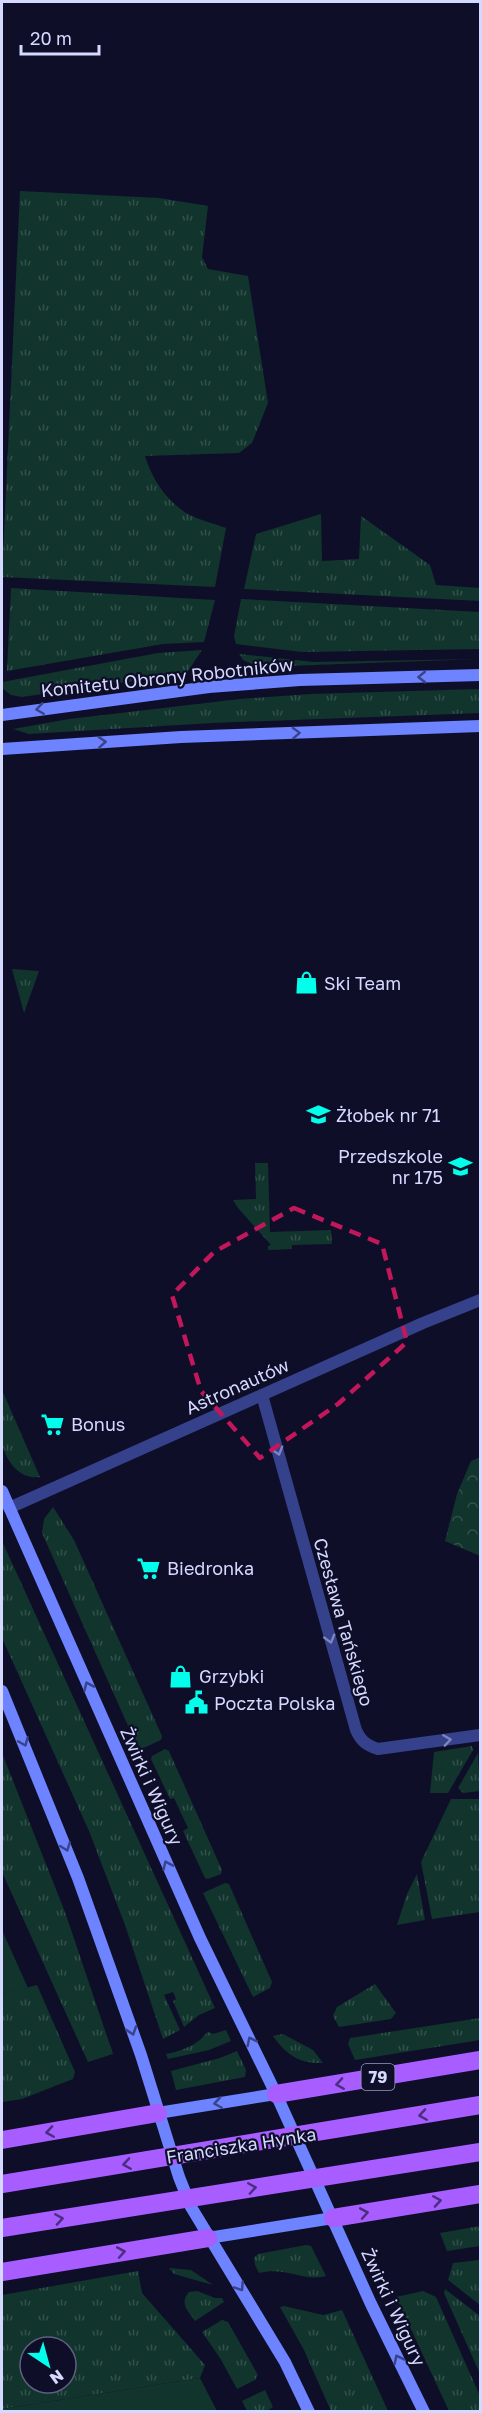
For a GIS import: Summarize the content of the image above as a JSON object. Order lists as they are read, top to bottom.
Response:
{
  "streets": {
    "main road": [
      "Komitetu Obrony Robotników",
      "Żwirki i Wigury",
      "79",
      "Franciszka Hynka"
    ],
    "street": ["Astronautów", "Czesława Tańskiego"]
  },
  "crossings": [
    ["Astronautów", "Czesława Tańskiego"],
    ["Astronautów", "Żwirki i Wigury"],
    ["Żwirki i Wigury", "79"]
  ],
  "one_way": ["Czesława Tańskiego"],
  "places": {
    "shop": ["Ski Team", "Grzybki"],
    "school or university": ["Żłobek nr 71", "Przedszkole nr 175"],
    "supermarket": ["Bonus", "Biedronka"],
    "public building": ["Poczta Polska"]
  },
  "scale_bar": "20 m",
  "north": "bottom right"
}
